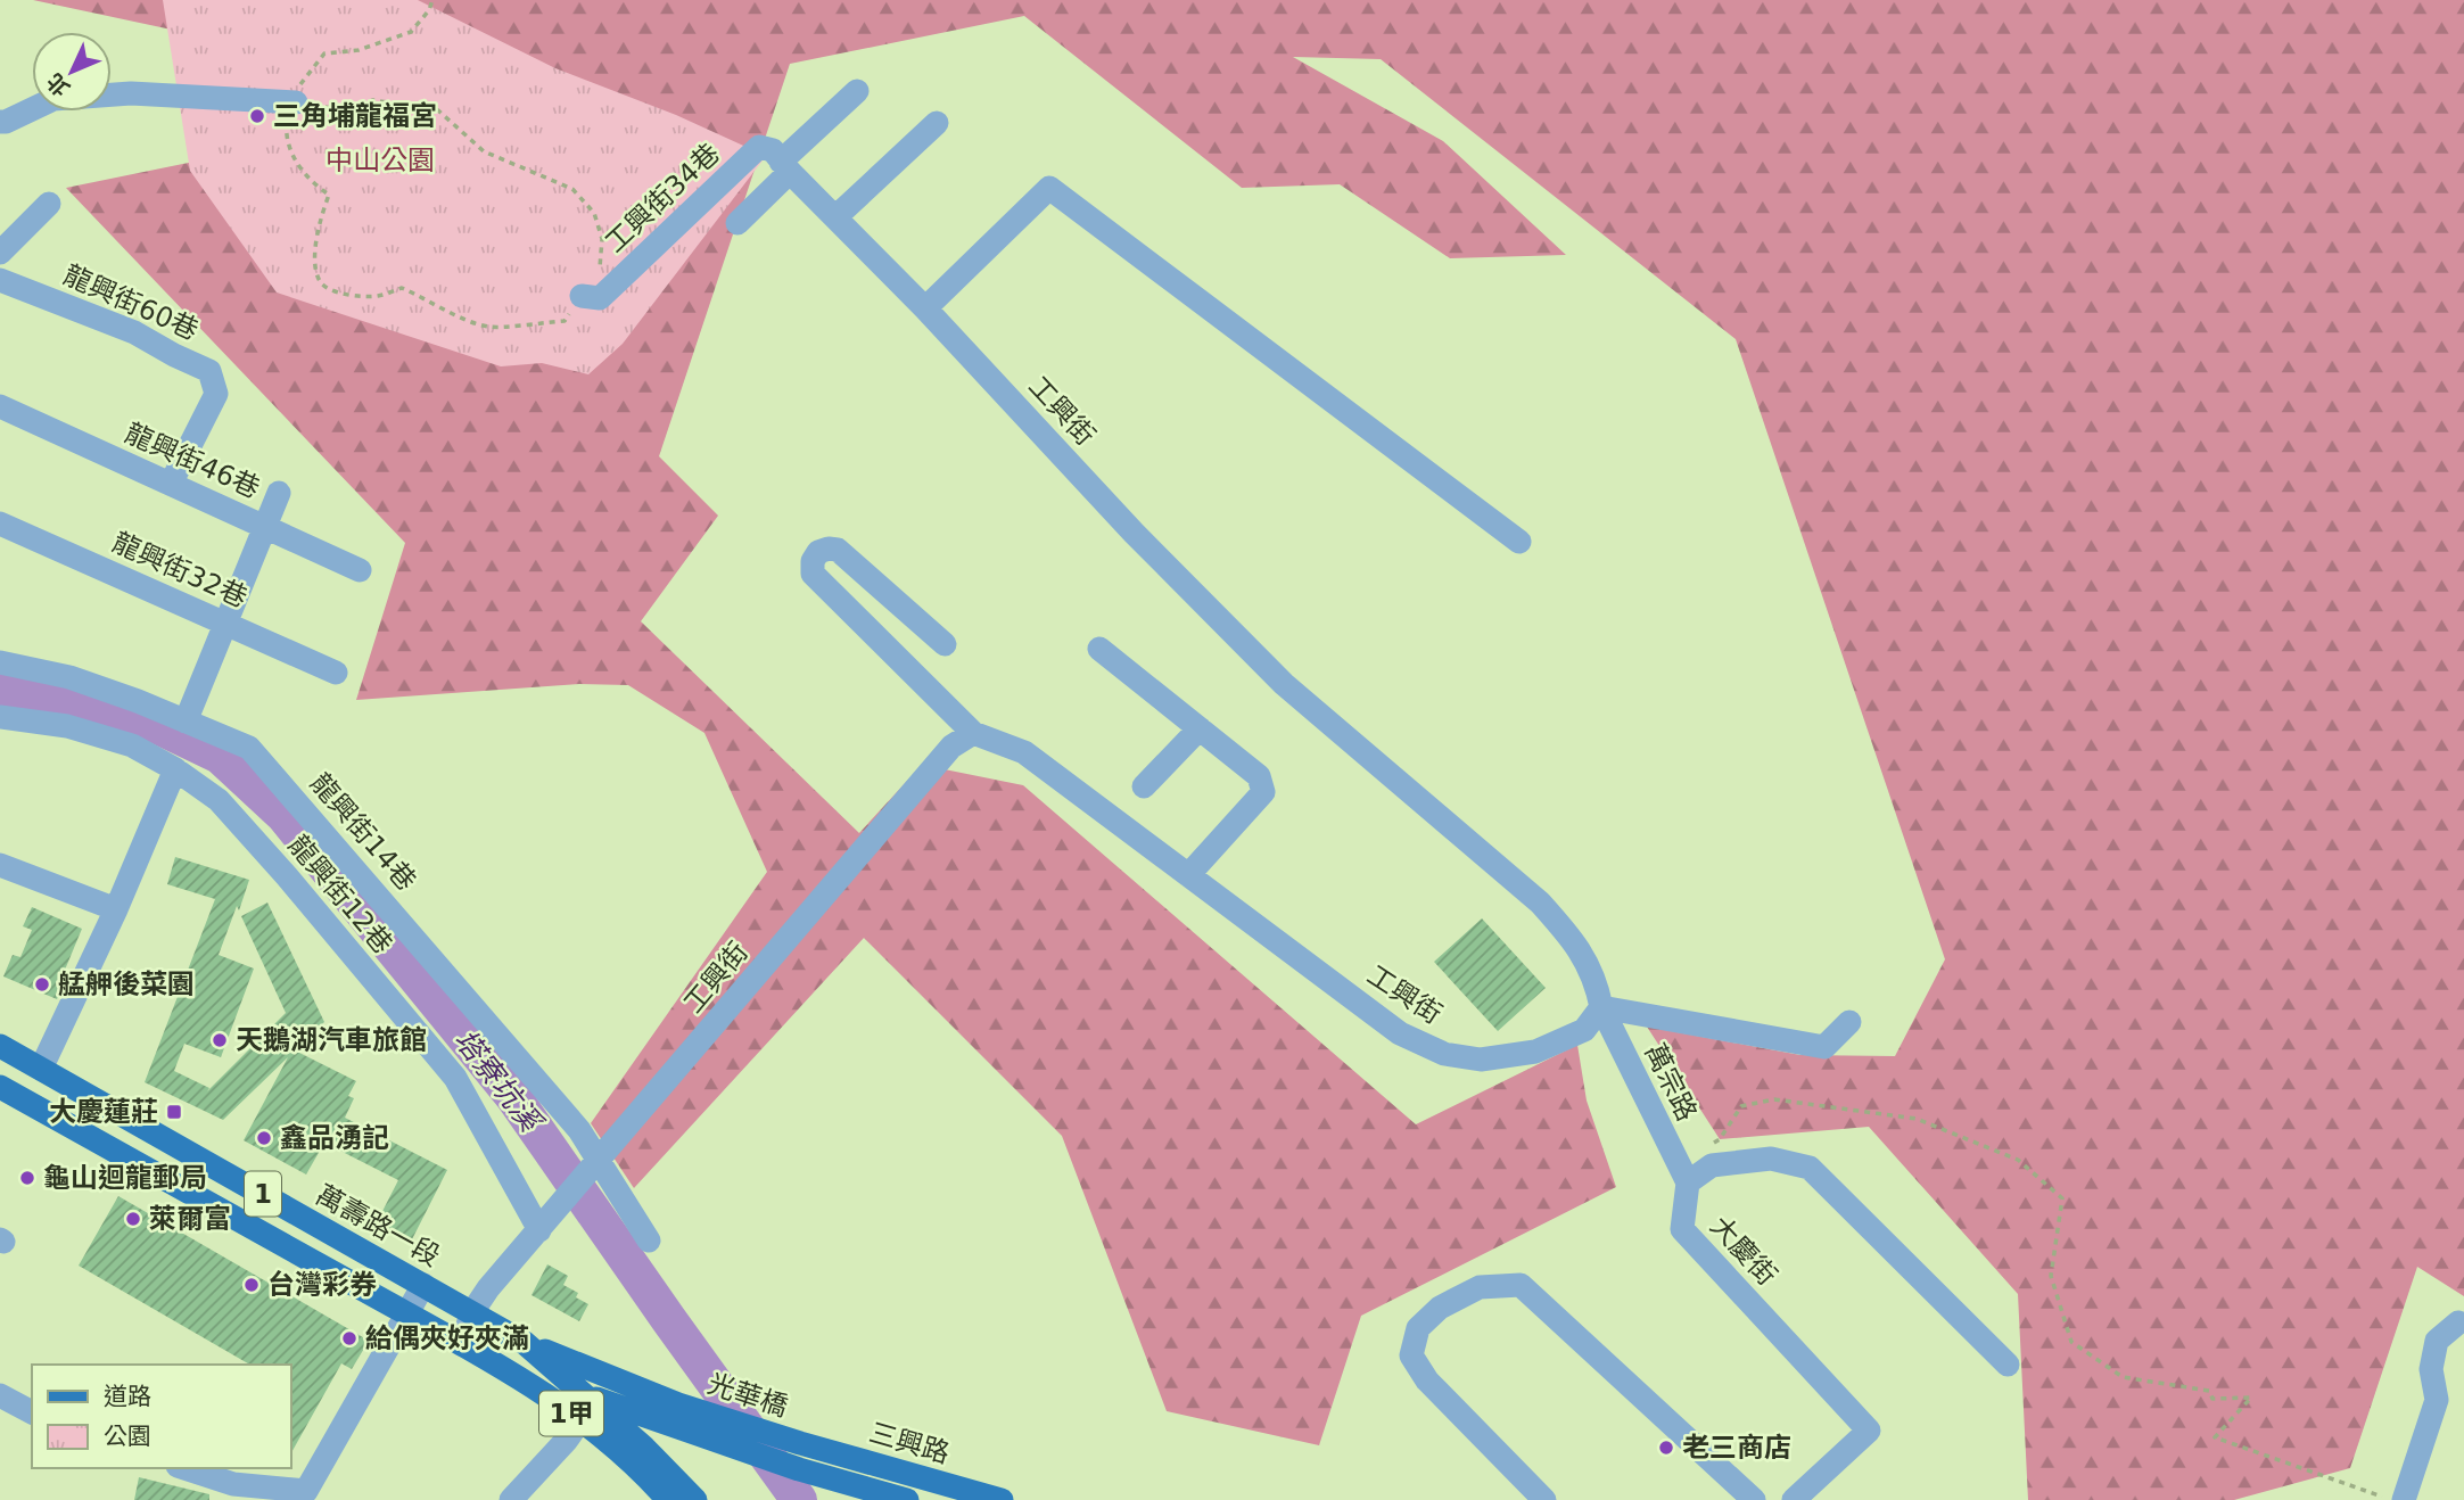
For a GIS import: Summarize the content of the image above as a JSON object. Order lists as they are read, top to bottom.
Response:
{
  "streets": {
    "main road": [
      "1",
      "萬壽路一段",
      "光華橋",
      "1甲",
      "三興路"
    ],
    "street": [
      "工興街34巷",
      "龍興街60巷",
      "工興街",
      "龍興街46巷",
      "龍興街32巷",
      "龍興街14巷",
      "龍興街12巷",
      "萬宗路",
      "大慶街"
    ]
  },
  "crossings": [
    ["工興街34巷", "工興街"],
    ["龍興街60巷", "龍興街46巷"],
    ["工興街", "龍興街14巷"],
    ["工興街", "龍興街12巷"],
    ["工興街", "萬宗路"],
    ["萬宗路", "大慶街"],
    ["1", "萬壽路一段"],
    ["1", "光華橋"],
    ["1", "1甲"],
    ["光華橋", "三興路"]
  ],
  "water": ["塔寮坑溪"],
  "parks": ["中山公園"],
  "places": {
    "other": [
      "三角埔龍福宮",
      "艋舺後菜園",
      "天鵝湖汽車旅館",
      "鑫品湧記",
      "龜山迴龍郵局",
      "萊爾富",
      "台灣彩券",
      "給偶夾好夾滿",
      "老三商店"
    ],
    "transit": ["大慶蓮莊"]
  },
  "legend": ["道路", "公園"],
  "north": "bottom left"
}
